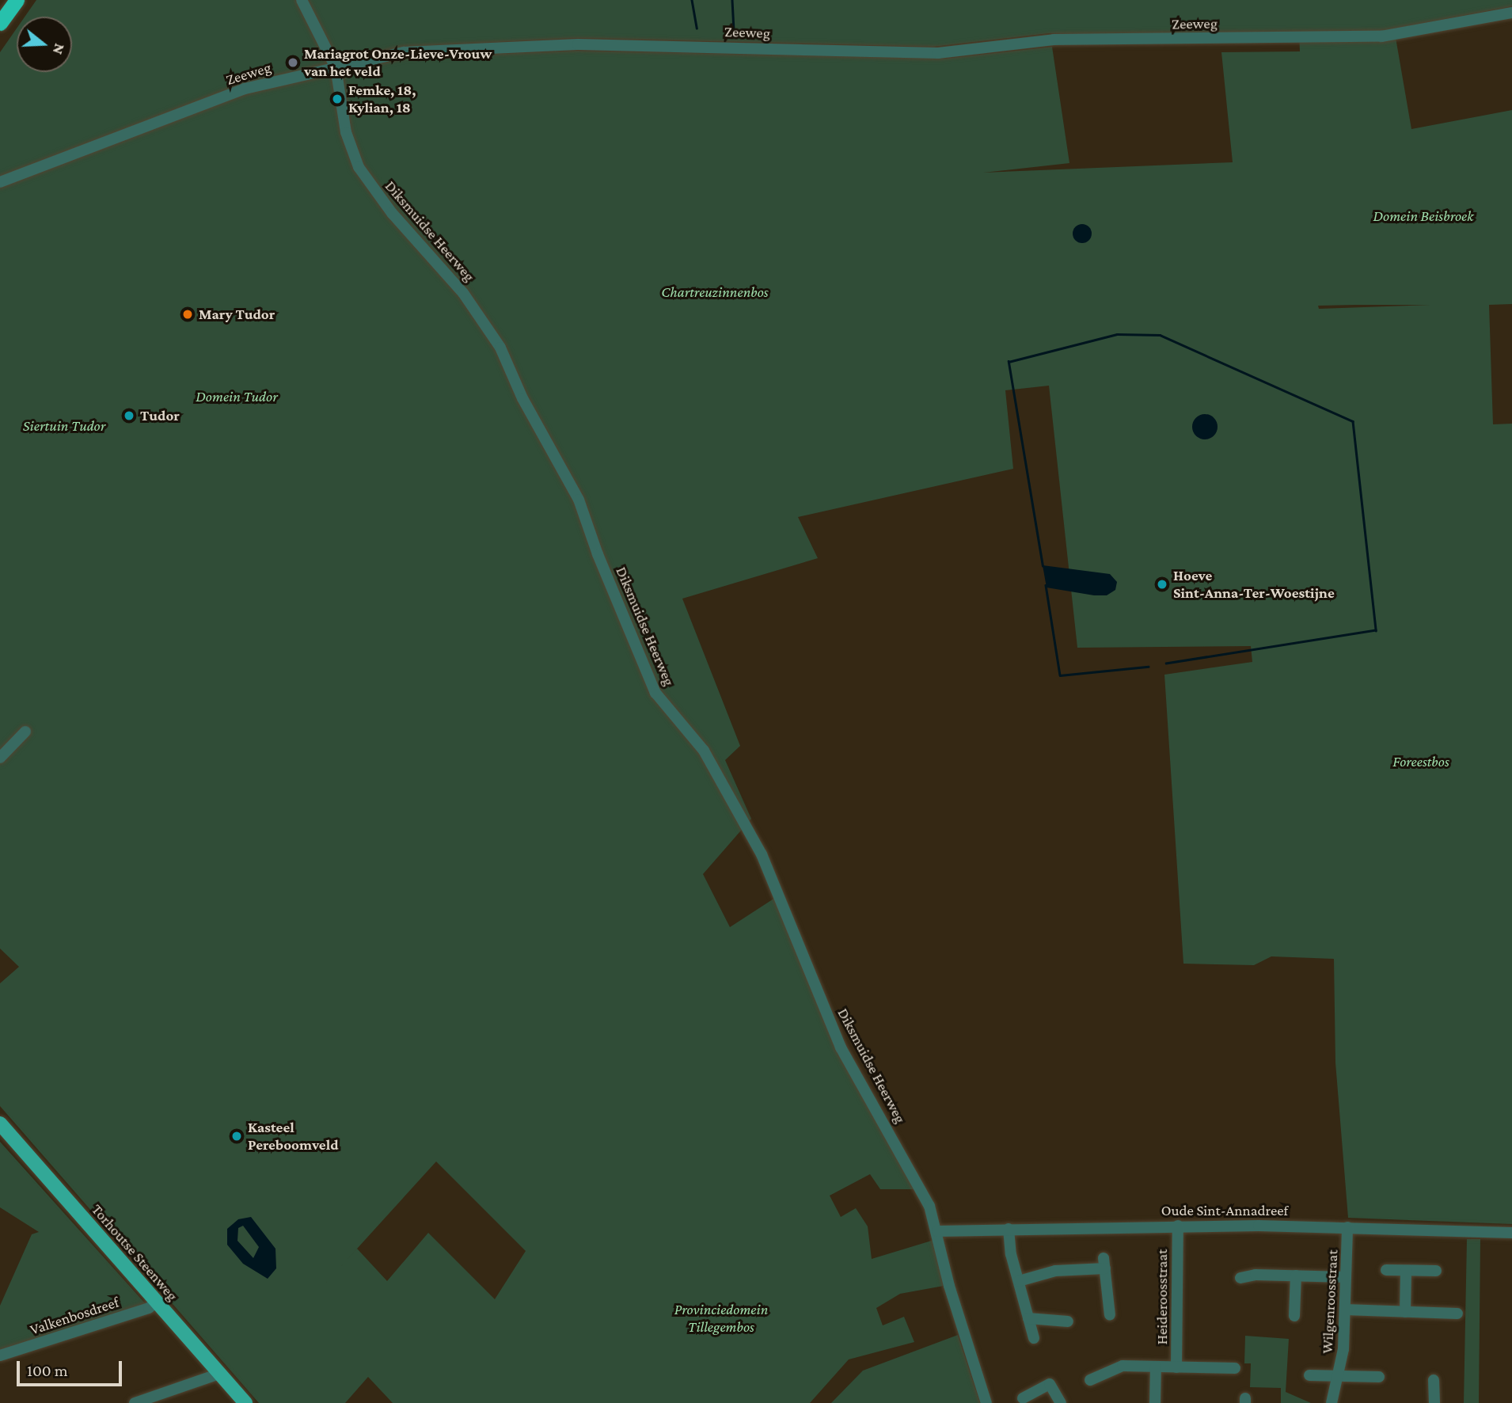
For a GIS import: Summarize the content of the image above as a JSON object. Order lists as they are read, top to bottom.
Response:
{
  "streets": {
    "main road": ["Torhoutse Steenweg"],
    "street": [
      "Zeeweg",
      "Diksmuidse Heerweg",
      "Oude Sint-Annadreef",
      "Heideroosstraat",
      "Wilgenroosstraat",
      "Valkenbosdreef"
    ]
  },
  "crossings": [
    ["Zeeweg", "Diksmuidse Heerweg"],
    ["Diksmuidse Heerweg", "Oude Sint-Annadreef"],
    ["Oude Sint-Annadreef", "Heideroosstraat"],
    ["Oude Sint-Annadreef", "Wilgenroosstraat"],
    ["Torhoutse Steenweg", "Valkenbosdreef"]
  ],
  "parks": [
    "Domein Beisbroek",
    "Chartreuzinnenbos",
    "Domein Tudor",
    "Siertuin Tudor",
    "Foreestbos",
    "Provinciedomein Tillegembos"
  ],
  "places": [
    "Mariagrot Onze-Lieve-Vrouw van het veld",
    "Femke, 18, Kylian, 18",
    "Mary Tudor",
    "Tudor",
    "Hoeve Sint-Anna-Ter-Woestijne",
    "Kasteel Pereboomveld"
  ],
  "scale_bar": "100 m",
  "north": "right"
}
